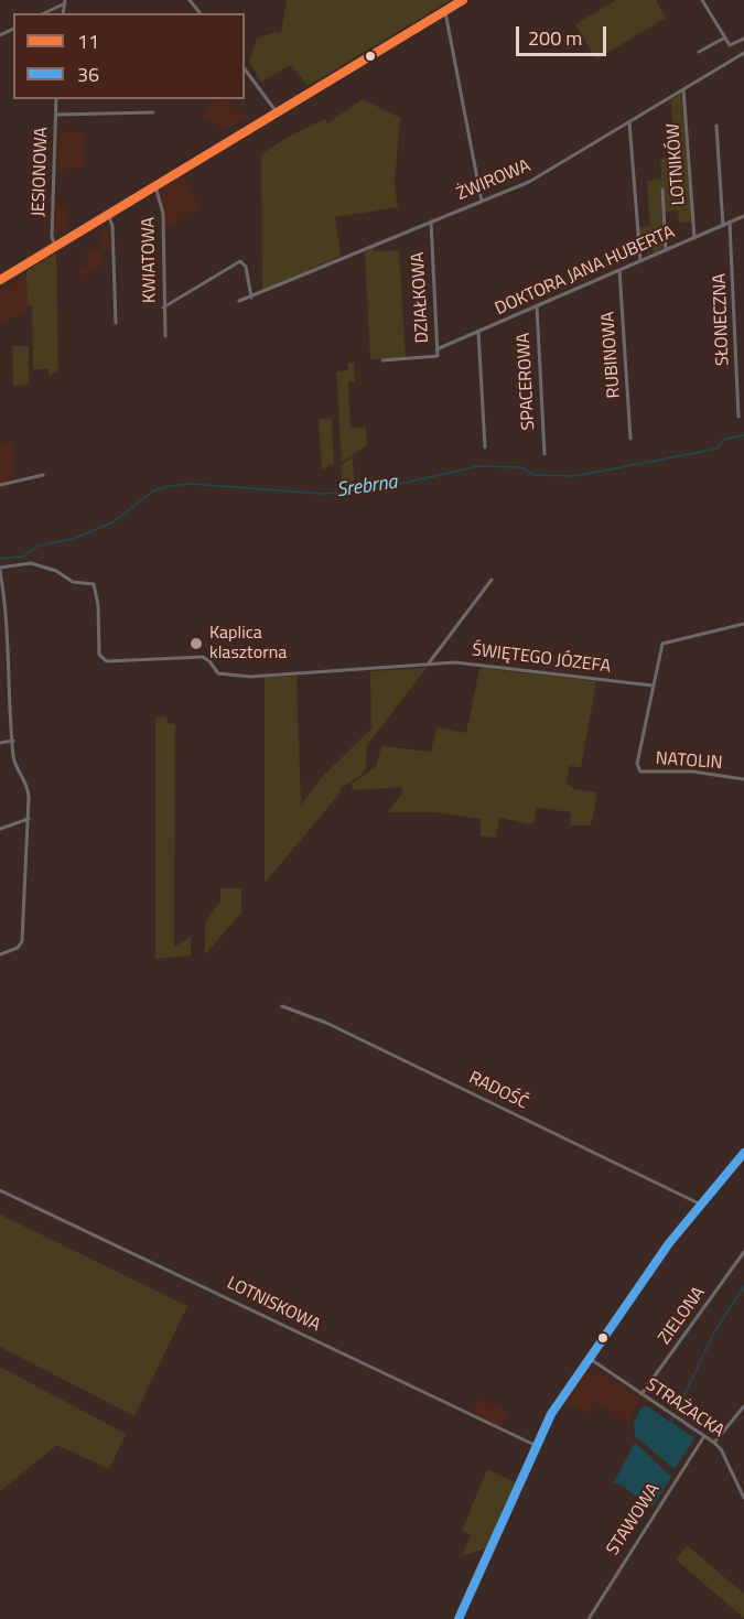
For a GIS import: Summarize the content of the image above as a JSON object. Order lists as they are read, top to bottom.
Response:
{
  "streets": {
    "street": [
      "LOTNIKÓW",
      "JESIONOWA",
      "ŻWIROWA",
      "KWIATOWA",
      "DOKTORA JANA HUBERTA",
      "DZIAŁKOWA",
      "SŁONECZNA",
      "RUBINOWA",
      "SPACEROWA",
      "ŚWIĘTEGO JÓZEFA",
      "NATOLIN",
      "RADOŚĆ",
      "LOTNISKOWA",
      "ZIELONA",
      "STRAŻACKA",
      "STAWOWA"
    ]
  },
  "crossings": [
    ["LOTNIKÓW", "ŻWIROWA"],
    ["LOTNIKÓW", "DOKTORA JANA HUBERTA"],
    ["ŻWIROWA", "DZIAŁKOWA"],
    ["DOKTORA JANA HUBERTA", "DZIAŁKOWA"],
    ["DOKTORA JANA HUBERTA", "SŁONECZNA"],
    ["DOKTORA JANA HUBERTA", "RUBINOWA"],
    ["DOKTORA JANA HUBERTA", "SPACEROWA"],
    ["ŚWIĘTEGO JÓZEFA", "NATOLIN"],
    ["ZIELONA", "STRAŻACKA"],
    ["STRAŻACKA", "STAWOWA"]
  ],
  "water": ["Srebrna"],
  "places": ["Kaplica klasztorna"],
  "lines": ["transit line 11", "transit line 36"],
  "legend": ["11", "36"],
  "scale_bar": "200 m"
}
